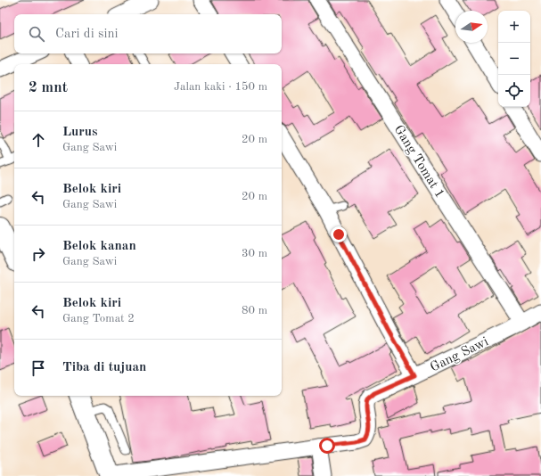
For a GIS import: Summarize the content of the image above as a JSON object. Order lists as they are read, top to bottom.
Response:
{
  "streets": {
    "street": ["Gang Tomat 1", "Gang Sawi"]
  },
  "crossings": [
    ["Gang Tomat 1", "Gang Sawi"]
  ],
  "north": "right",
  "page": {
    "map_buttons": ["+", "−"],
    "search": "Cari di sini",
    "heading": ["2 mnt", "Jalan kaki · 150 m"],
    "list": [
      ["Lurus", "Gang Sawi", "20 m"],
      ["Belok kiri", "Gang Sawi", "20 m"],
      ["Belok kanan", "Gang Sawi", "30 m"],
      ["Belok kiri", "Gang Tomat 2", "80 m"],
      "Tiba di tujuan"
    ]
  }
}
